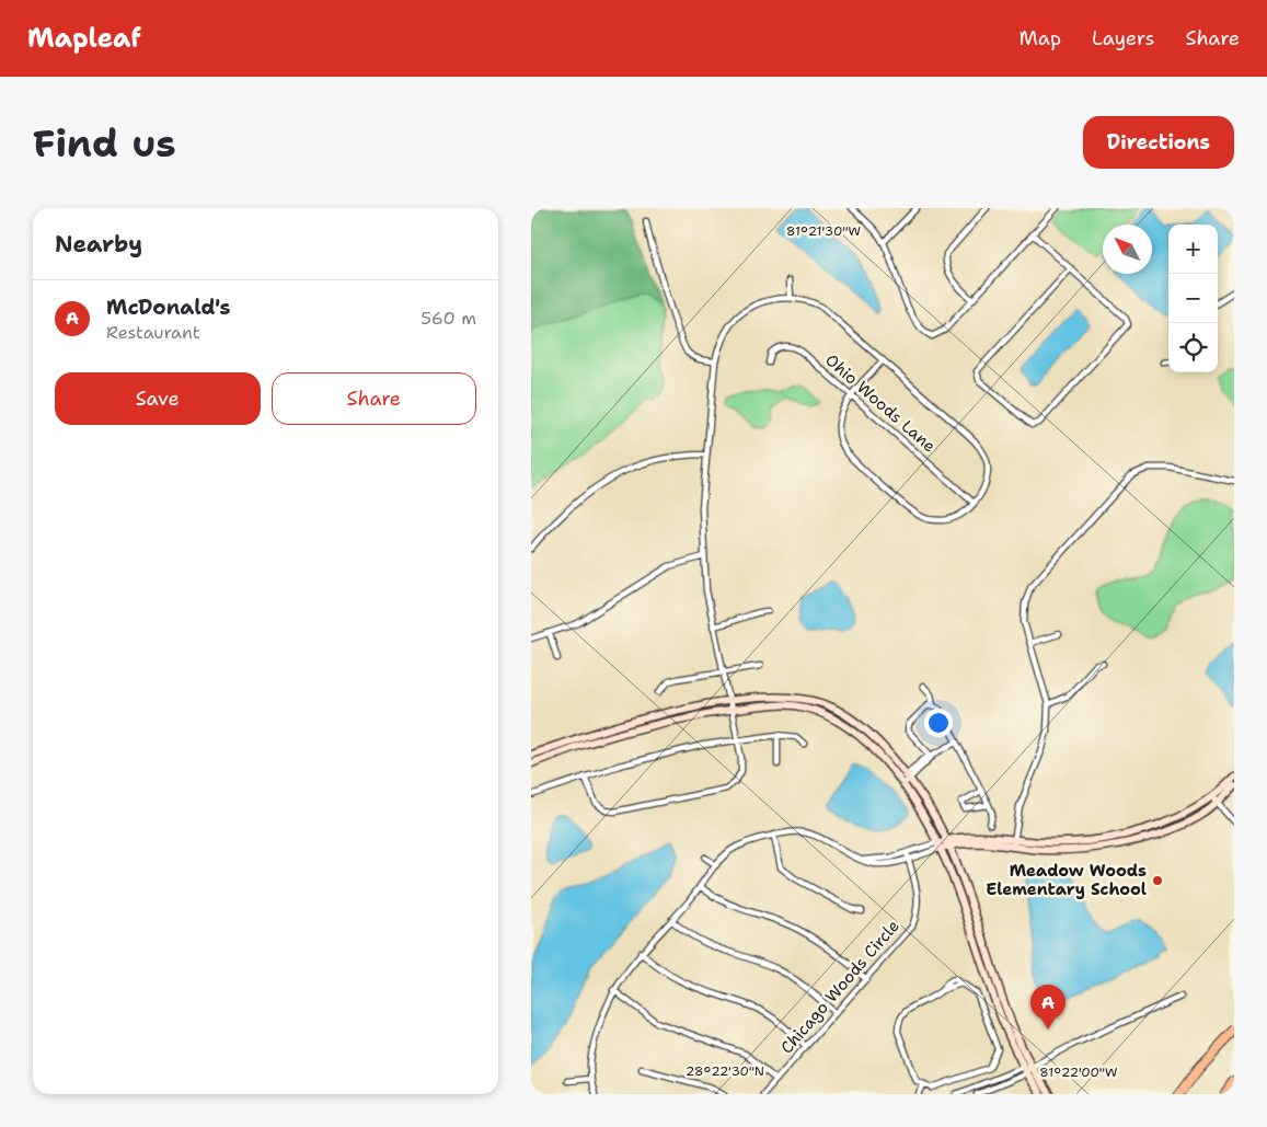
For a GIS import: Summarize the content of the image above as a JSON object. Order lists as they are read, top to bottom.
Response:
{
  "streets": {
    "street": ["Ohio Woods Lane", "Chicago Woods Circle"]
  },
  "places": ["Meadow Woods Elementary School"],
  "north": "top left",
  "page": {
    "header": "Mapleaf",
    "nav": ["Map", "Layers", "Share"],
    "buttons": [
      "Directions",
      ["Save", "Share"]
    ],
    "title": "Find us",
    "heading": "Nearby",
    "map_buttons": ["+", "−"],
    "list": [
      {
        "mark": "A",
        "name": "McDonald's",
        "note": "Restaurant",
        "value": "560 m"
      }
    ],
    "pins": "A"
  },
  "coordinates": ["81°21'30\"W", "28°22'30\"N", "81°22'00\"W"]
}
